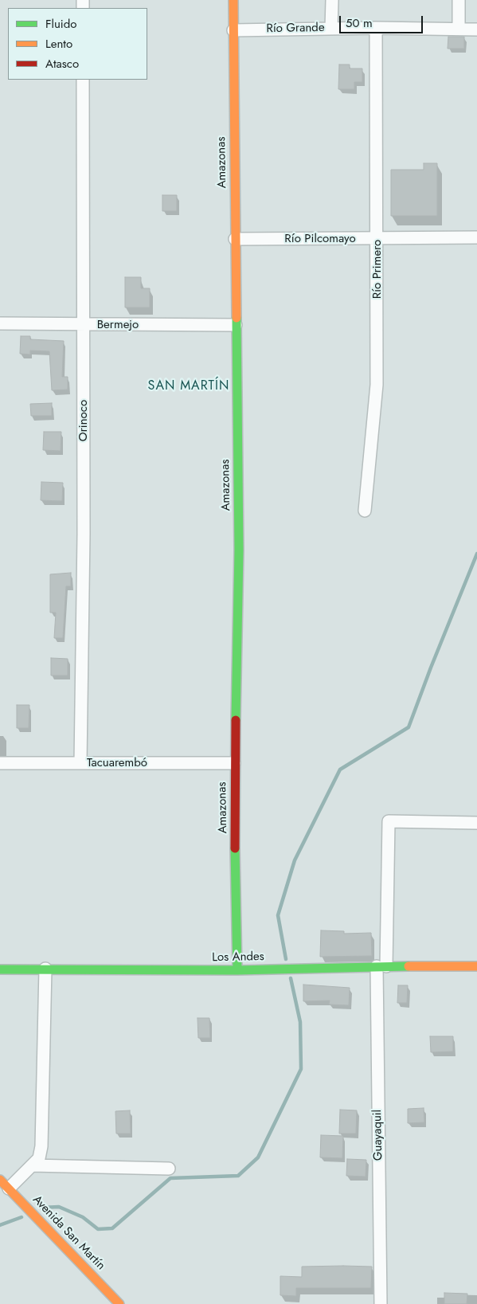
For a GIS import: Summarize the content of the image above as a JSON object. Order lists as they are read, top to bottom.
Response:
{
  "streets": {
    "street": [
      "Río Grande",
      "Amazonas",
      "Río Pilcomayo",
      "Río Primero",
      "Bermejo",
      "Orinoco",
      "Tacuarembó",
      "Los Andes",
      "Guayaquil",
      "Avenida San Martín"
    ]
  },
  "crossings": [
    ["Río Grande", "Amazonas"],
    ["Río Grande", "Río Primero"],
    ["Amazonas", "Río Pilcomayo"],
    ["Amazonas", "Bermejo"],
    ["Amazonas", "Tacuarembó"],
    ["Amazonas", "Los Andes"],
    ["Río Pilcomayo", "Río Primero"],
    ["Bermejo", "Orinoco"],
    ["Orinoco", "Tacuarembó"],
    ["Los Andes", "Guayaquil"]
  ],
  "districts": ["SAN MARTÍN"],
  "legend": ["Fluido", "Lento", "Atasco"],
  "scale_bar": "50 m"
}
